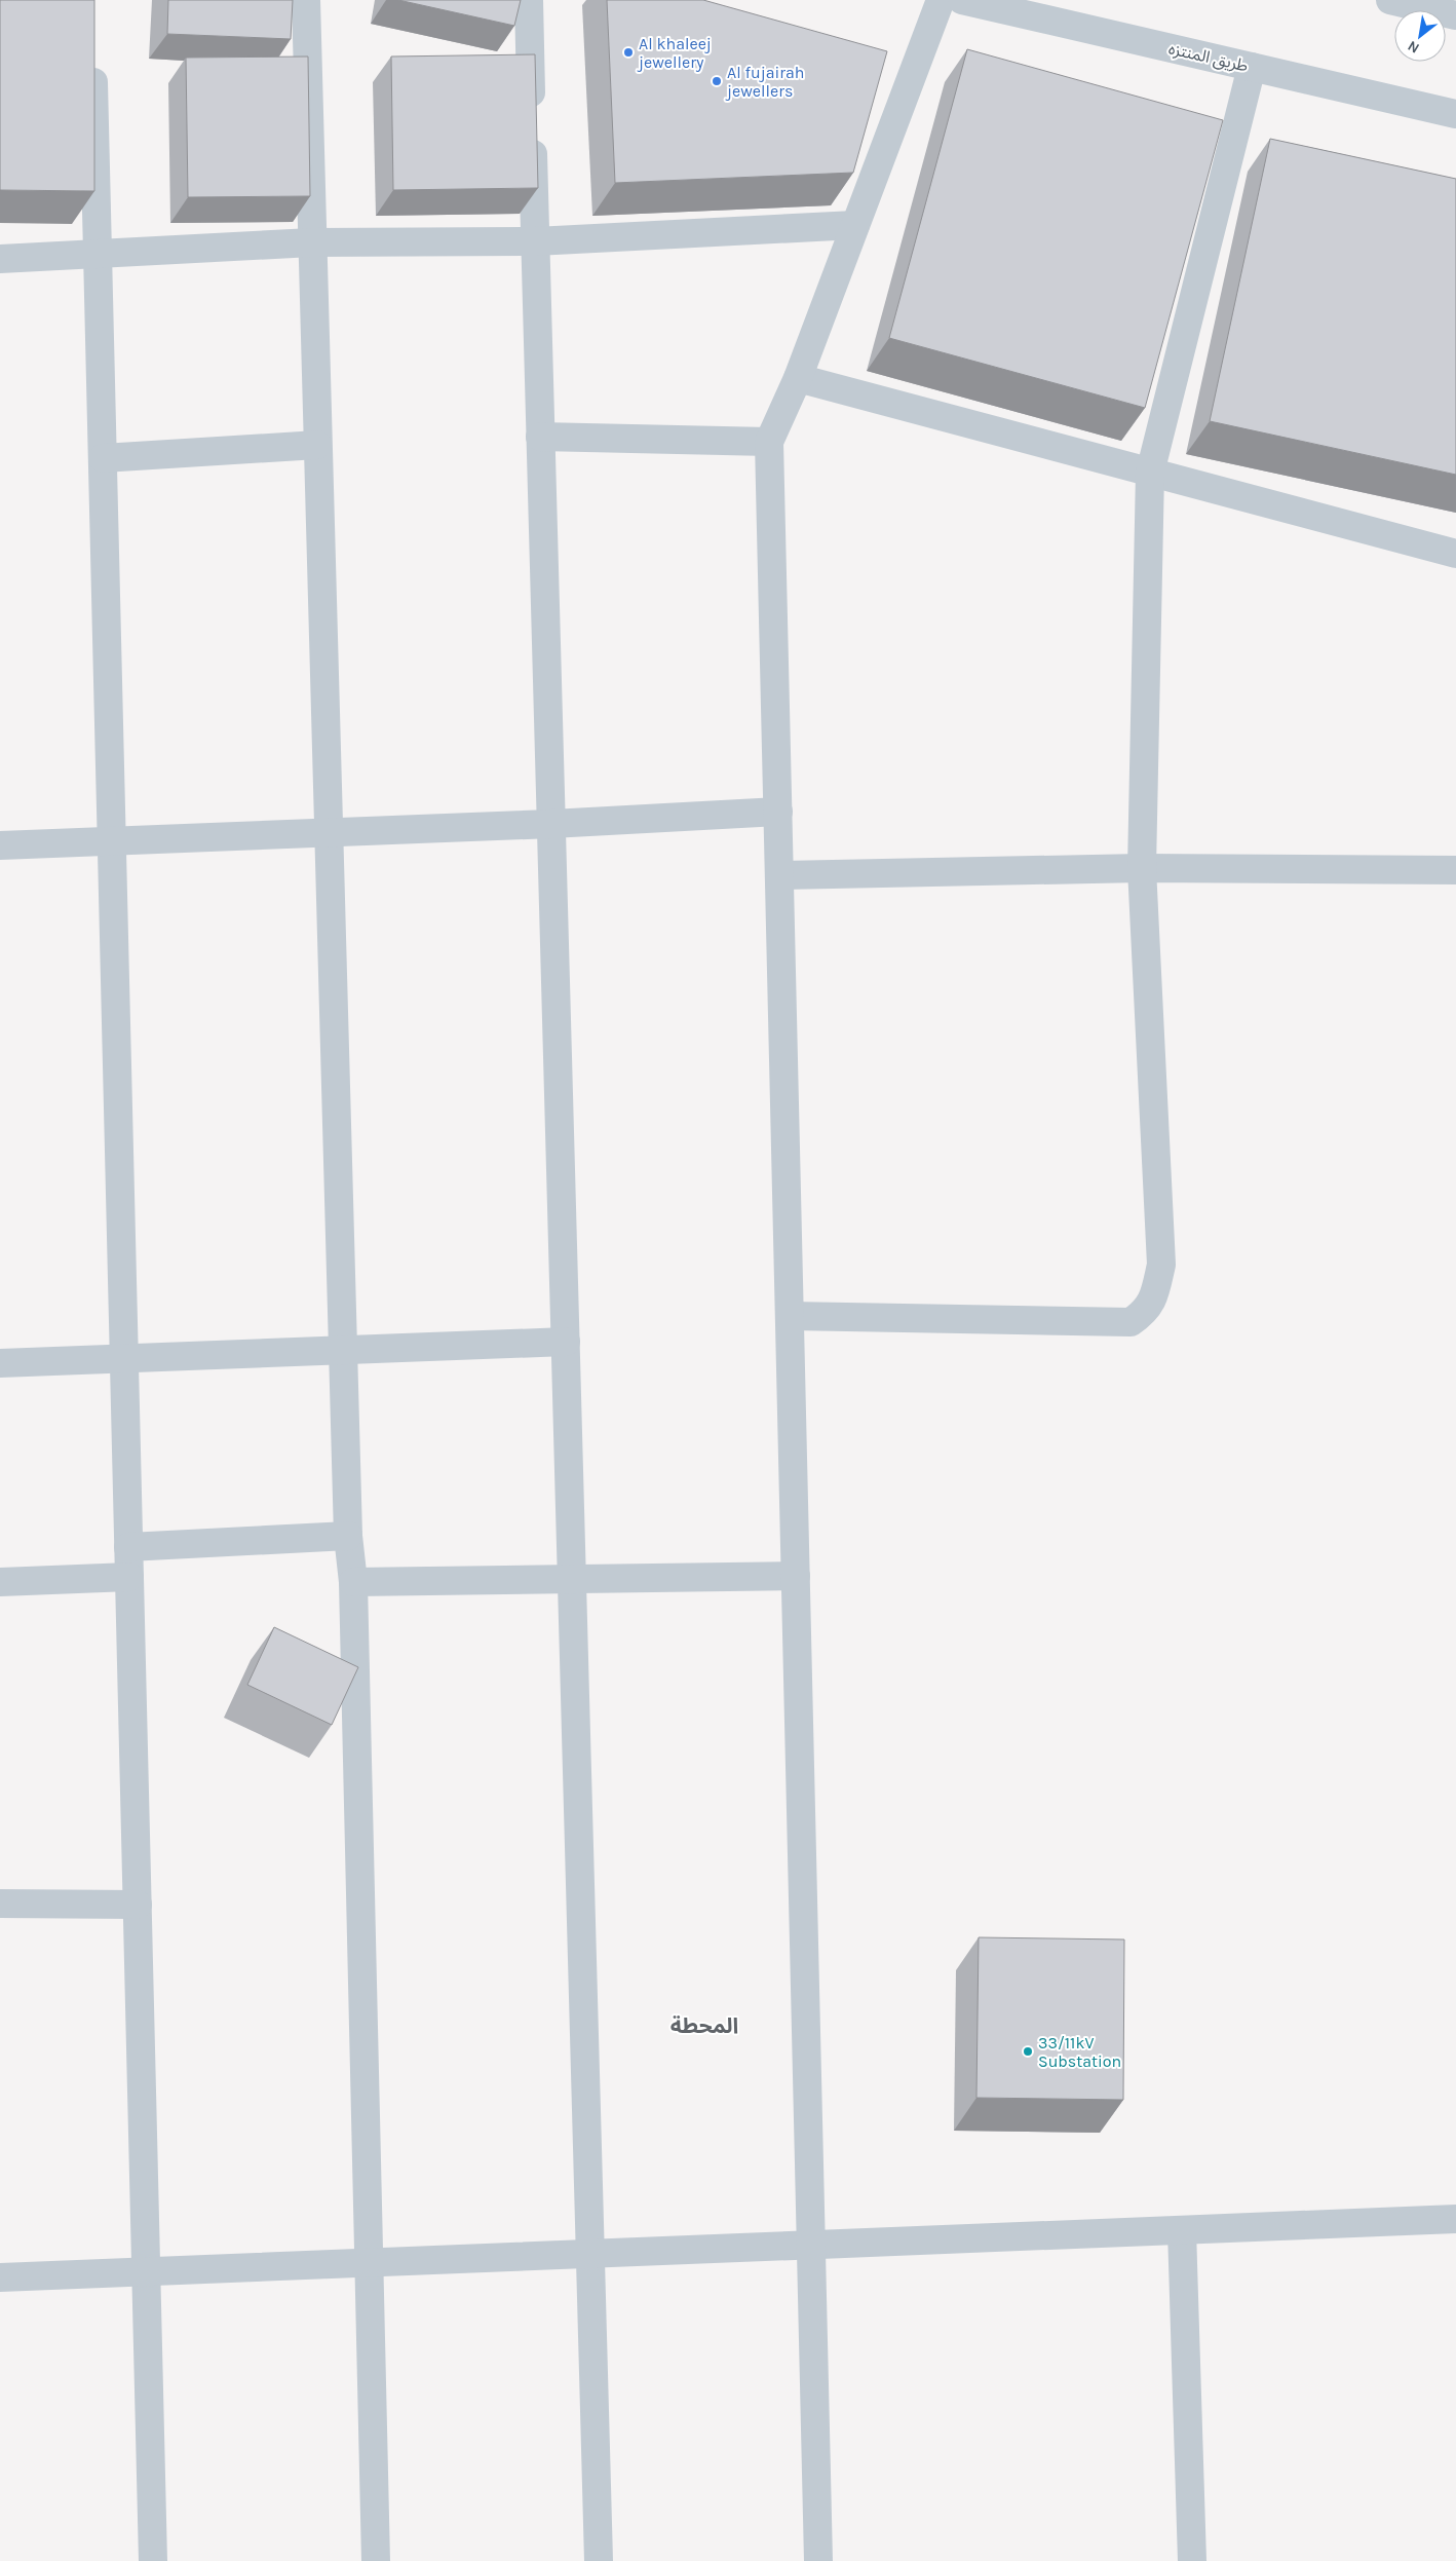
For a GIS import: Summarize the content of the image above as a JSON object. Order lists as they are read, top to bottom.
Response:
{
  "streets": {
    "street": ["طريق المنتزه"]
  },
  "districts": ["المحطة"],
  "places": ["Al khaleej jewellery", "Al fujairah jewellers", "33/11kV Substation"],
  "north": "bottom left"
}
